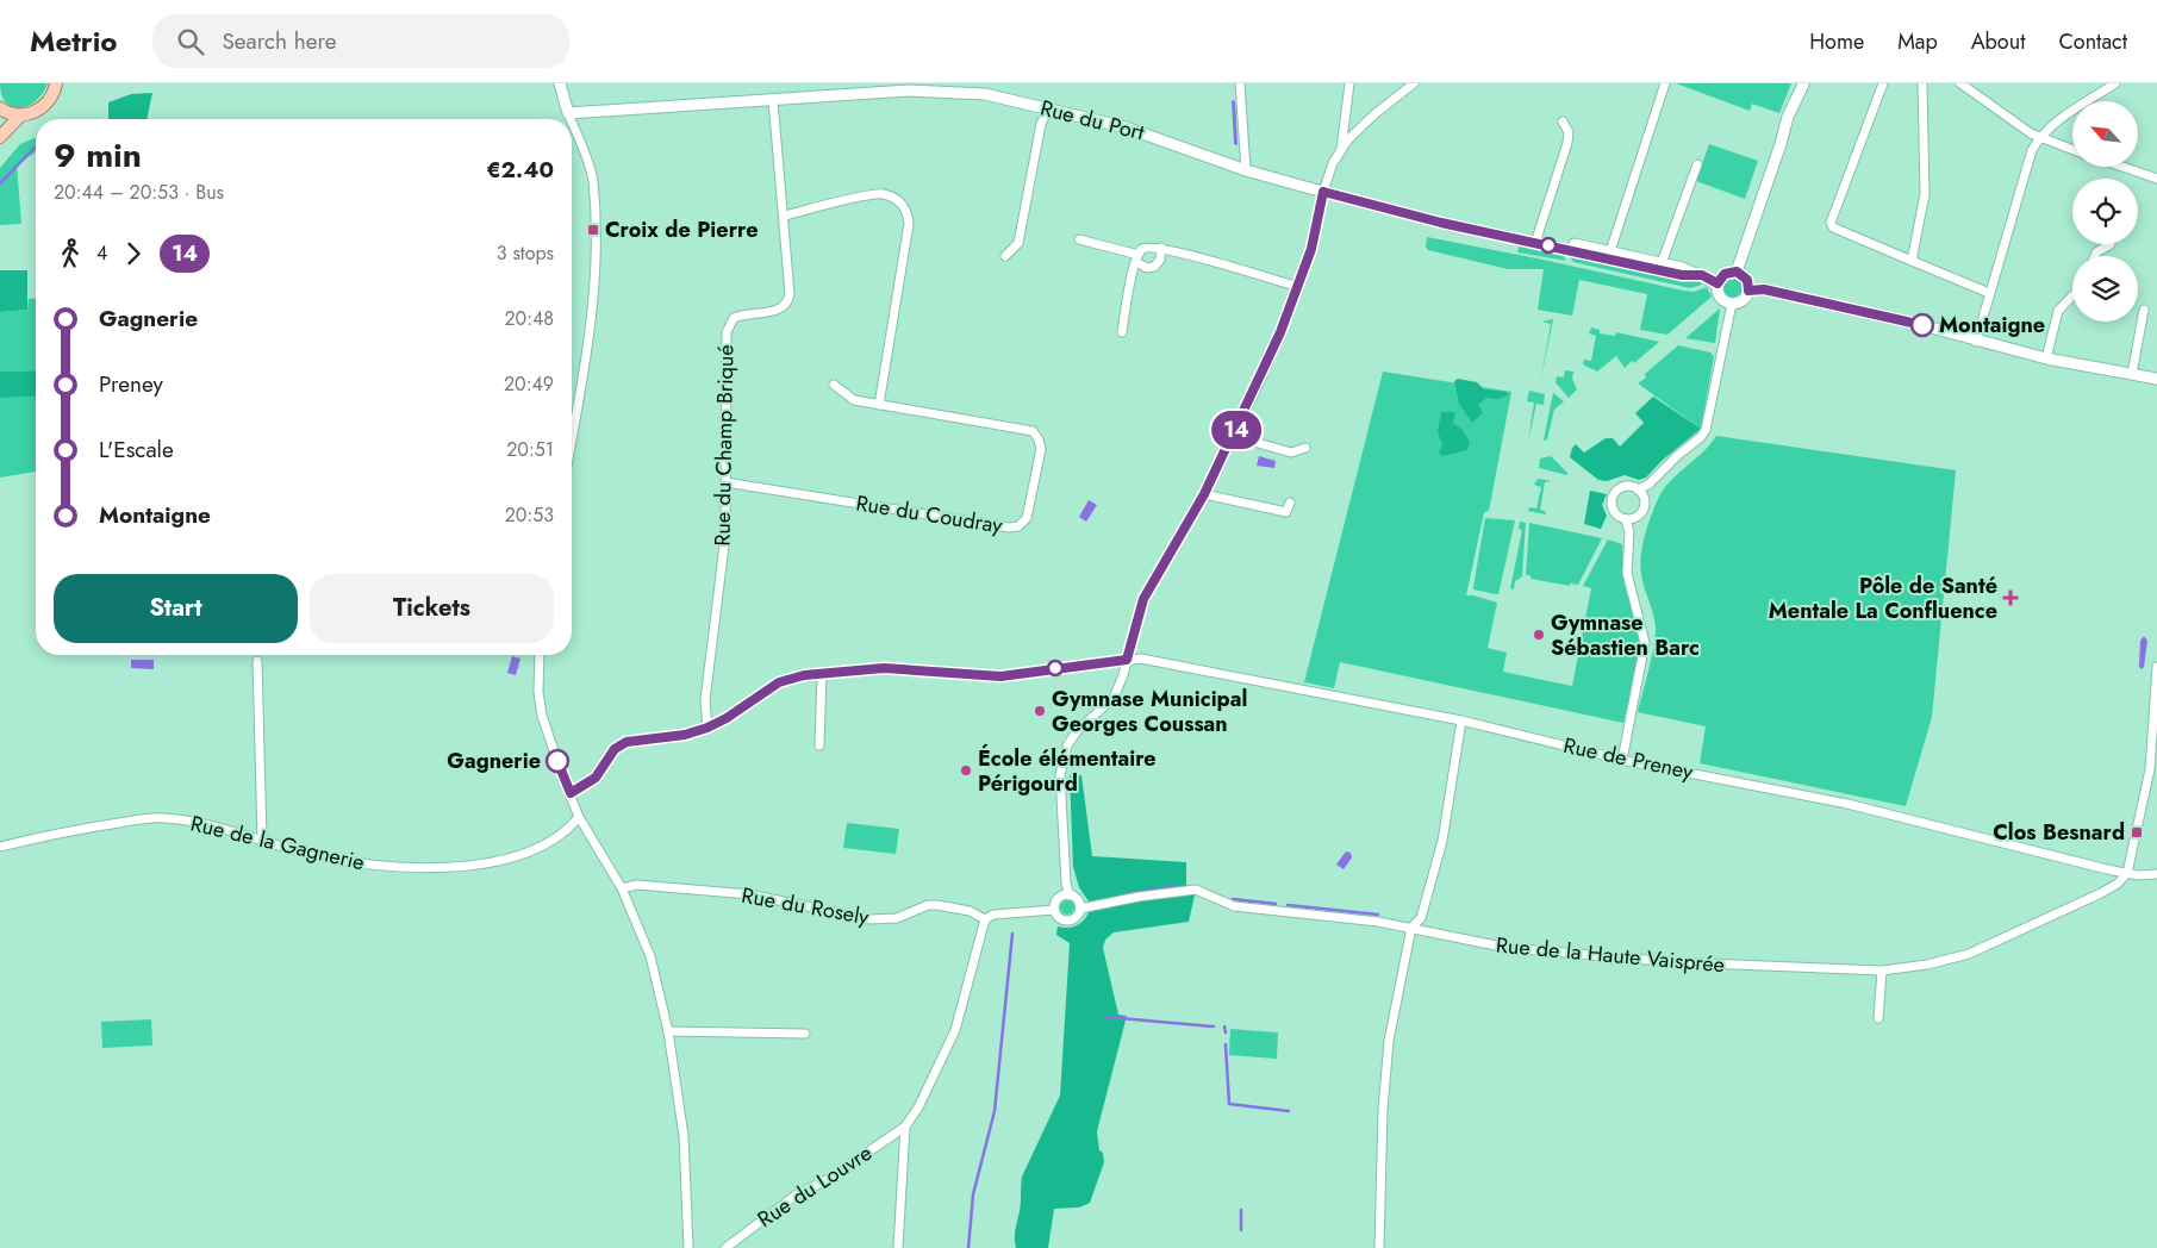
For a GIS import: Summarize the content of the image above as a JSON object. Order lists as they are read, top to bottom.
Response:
{
  "streets": {
    "street": [
      "Rue du Port",
      "Rue du Champ Briqué",
      "Rue du Coudray",
      "Rue de Preney",
      "Rue de la Gagnerie",
      "Rue du Rosely",
      "Rue de la Haute Vaisprée",
      "Rue du Louvre"
    ]
  },
  "crossings": [
    ["Rue du Port", "Rue du Champ Briqué"],
    ["Rue du Champ Briqué", "Rue du Coudray"],
    ["Rue du Champ Briqué", "Rue de Preney"],
    ["Rue de Preney", "Rue de la Haute Vaisprée"]
  ],
  "places": {
    "transit": ["Croix de Pierre", "Clos Besnard"],
    "other": [
      "Montaigne",
      "Gymnase Sébastien Barc",
      "Gymnase Municipal Georges Coussan",
      "Gagnerie",
      "École élémentaire Périgourd"
    ],
    "health": ["Pôle de Santé Mentale La Confluence"]
  },
  "lines": ["bus line 14"],
  "north": "top left",
  "page": {
    "header": "Metrio",
    "search": "Search here",
    "nav": [
      "Home",
      "Map",
      "About",
      "Contact"
    ],
    "on_map": "14",
    "heading": ["9 min", "20:44 – 20:53 · Bus", "€2.40"],
    "legs": ["4", "14", "3 stops"],
    "list": [
      {
        "name": "Gagnerie",
        "value": "20:48"
      },
      {
        "name": "Preney",
        "value": "20:49"
      },
      {
        "name": "L'Escale",
        "value": "20:51"
      },
      {
        "name": "Montaigne",
        "value": "20:53"
      }
    ],
    "buttons": ["Start", "Tickets"]
  }
}
